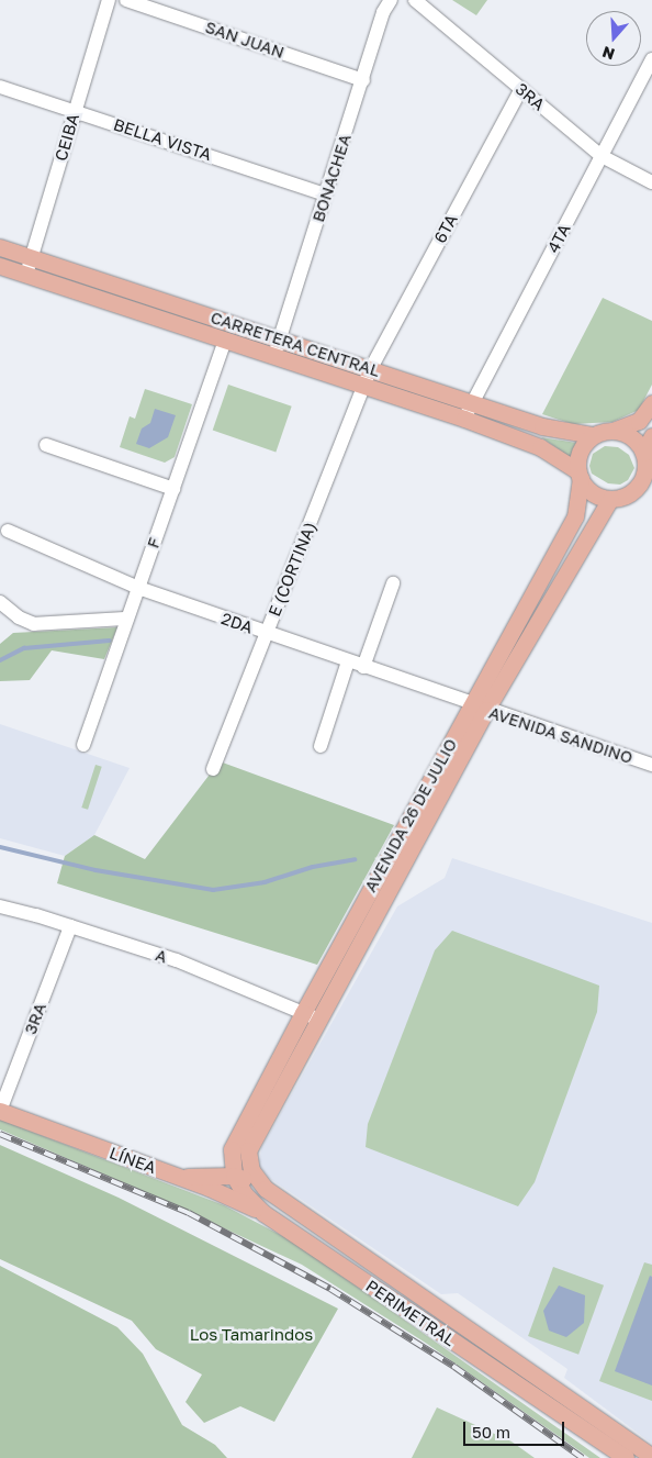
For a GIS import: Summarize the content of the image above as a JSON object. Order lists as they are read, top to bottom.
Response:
{
  "streets": {
    "main road": [
      "CARRETERA CENTRAL",
      "AVENIDA 26 DE JULIO",
      "LÍNEA",
      "PERIMETRAL"
    ],
    "street": [
      "SAN JUAN",
      "3RA",
      "CEIBA",
      "BELLA VISTA",
      "BONACHEA",
      "6TA",
      "4TA",
      "F",
      "E (CORTINA)",
      "2DA",
      "AVENIDA SANDINO",
      "A"
    ]
  },
  "crossings": [
    ["SAN JUAN", "BONACHEA"],
    ["3RA", "6TA"],
    ["3RA", "4TA"],
    ["3RA", "A"],
    ["3RA", "LÍNEA"],
    ["CEIBA", "BELLA VISTA"],
    ["CEIBA", "CARRETERA CENTRAL"],
    ["BELLA VISTA", "BONACHEA"],
    ["BONACHEA", "CARRETERA CENTRAL"],
    ["6TA", "CARRETERA CENTRAL"],
    ["6TA", "E (CORTINA)"],
    ["4TA", "CARRETERA CENTRAL"],
    ["CARRETERA CENTRAL", "F"],
    ["CARRETERA CENTRAL", "E (CORTINA)"],
    ["CARRETERA CENTRAL", "AVENIDA 26 DE JULIO"],
    ["F", "2DA"],
    ["E (CORTINA)", "2DA"],
    ["2DA", "AVENIDA SANDINO"],
    ["2DA", "AVENIDA 26 DE JULIO"],
    ["AVENIDA SANDINO", "AVENIDA 26 DE JULIO"],
    ["AVENIDA 26 DE JULIO", "A"],
    ["AVENIDA 26 DE JULIO", "PERIMETRAL"],
    ["LÍNEA", "PERIMETRAL"]
  ],
  "parks": ["Los Tamarindos"],
  "scale_bar": "50 m",
  "north": "bottom"
}
